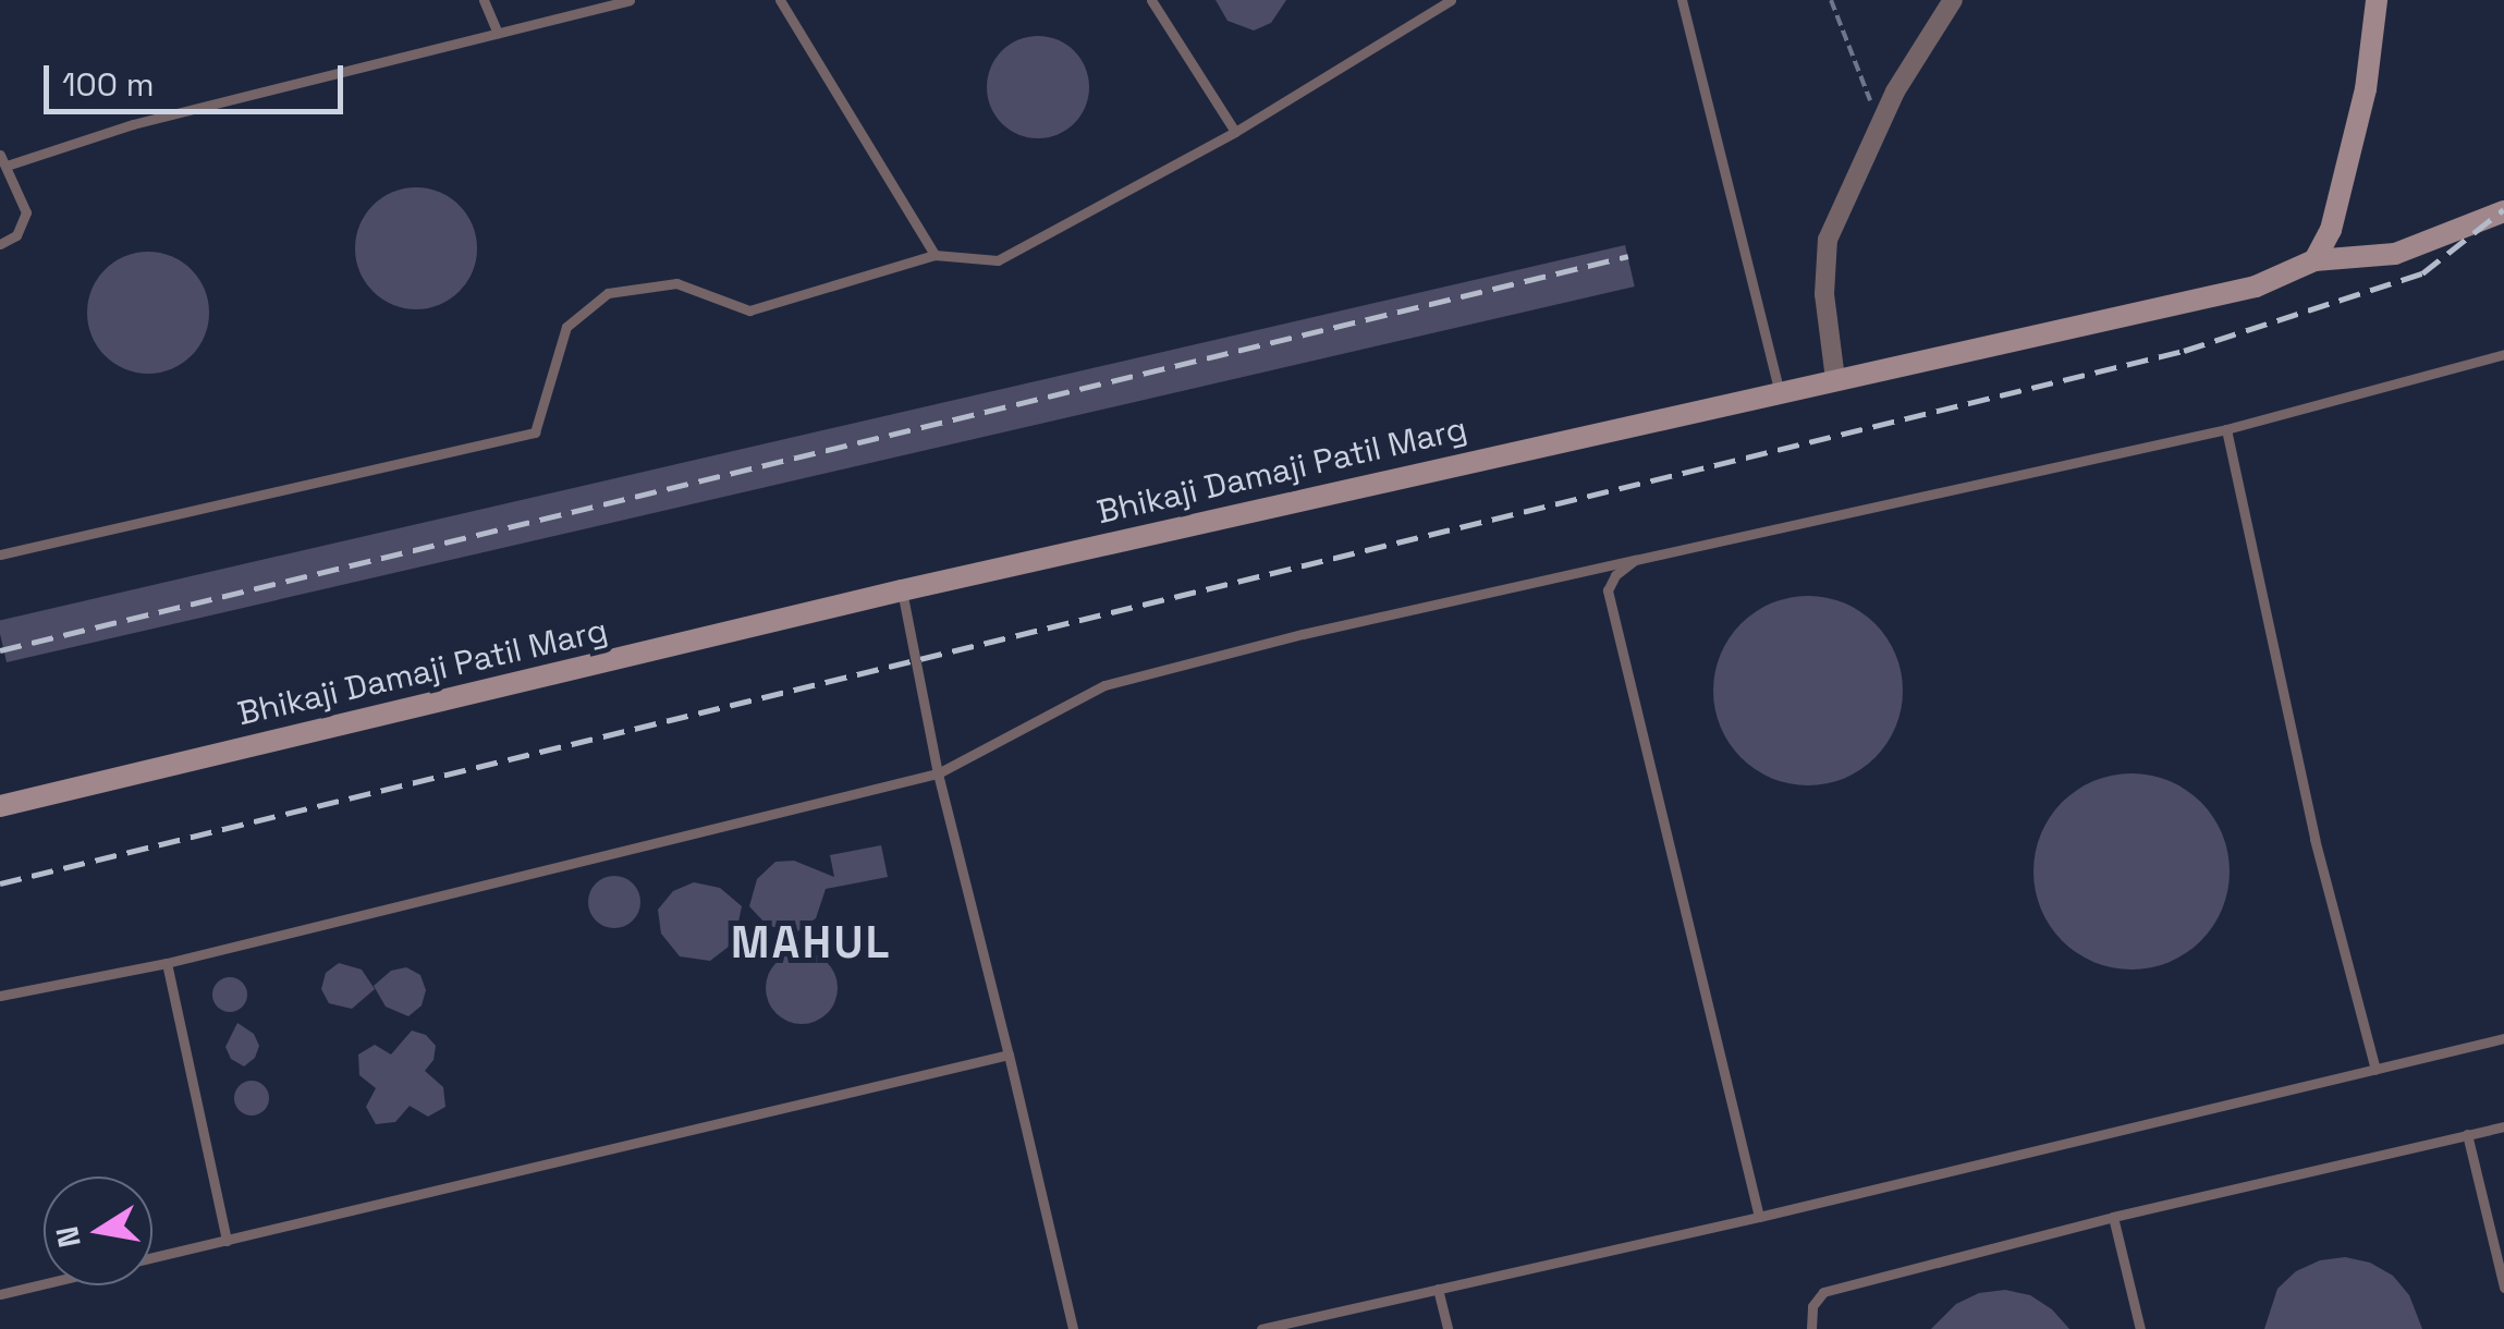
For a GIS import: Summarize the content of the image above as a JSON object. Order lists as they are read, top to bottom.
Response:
{
  "streets": {
    "street": ["Bhikaji Damaji Patil Marg"]
  },
  "districts": ["MAHUL"],
  "scale_bar": "100 m",
  "north": "left"
}
